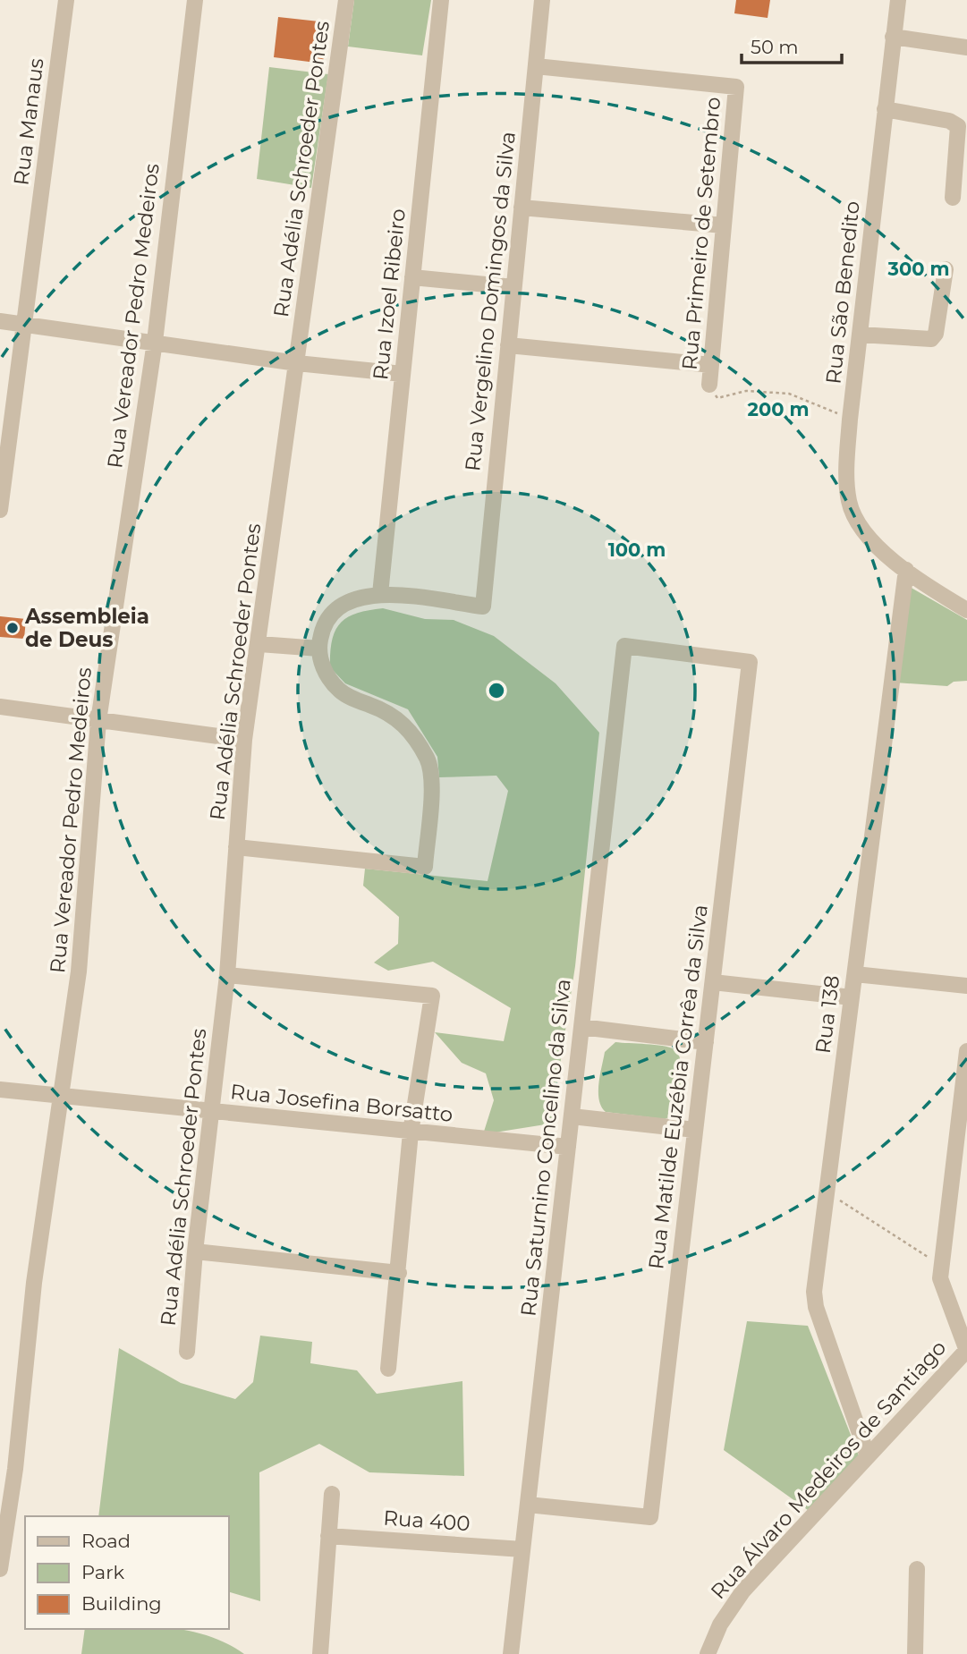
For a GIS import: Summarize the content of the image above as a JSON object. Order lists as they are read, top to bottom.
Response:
{
  "streets": {
    "street": [
      "Rua Manaus",
      "Rua Adélia Schroeder Pontes",
      "Rua Primeiro de Setembro",
      "Rua São Benedito",
      "Rua Izoel Ribeiro",
      "Rua Vergelino Domingos da Silva",
      "Rua Vereador Pedro Medeiros",
      "Rua 138",
      "Rua Matilde Euzébia Corrêa da Silva",
      "Rua Josefina Borsatto",
      "Rua Saturnino Concelino da Silva",
      "Rua Álvaro Medeiros de Santiago",
      "Rua 400"
    ]
  },
  "crossings": [
    ["Rua Adélia Schroeder Pontes", "Rua Josefina Borsatto"],
    ["Rua Primeiro de Setembro", "Rua Vergelino Domingos da Silva"],
    ["Rua São Benedito", "Rua 138"],
    ["Rua Izoel Ribeiro", "Rua Vergelino Domingos da Silva"],
    ["Rua Vereador Pedro Medeiros", "Rua Josefina Borsatto"],
    ["Rua 138", "Rua Álvaro Medeiros de Santiago"],
    ["Rua Matilde Euzébia Corrêa da Silva", "Rua Saturnino Concelino da Silva"],
    ["Rua Josefina Borsatto", "Rua Saturnino Concelino da Silva"],
    ["Rua Saturnino Concelino da Silva", "Rua 400"]
  ],
  "places": ["Assembleia de Deus"],
  "legend": ["Road", "Park", "Building"],
  "scale_bar": "50 m",
  "rings": ["300 m", "200 m", "100 m"]
}
